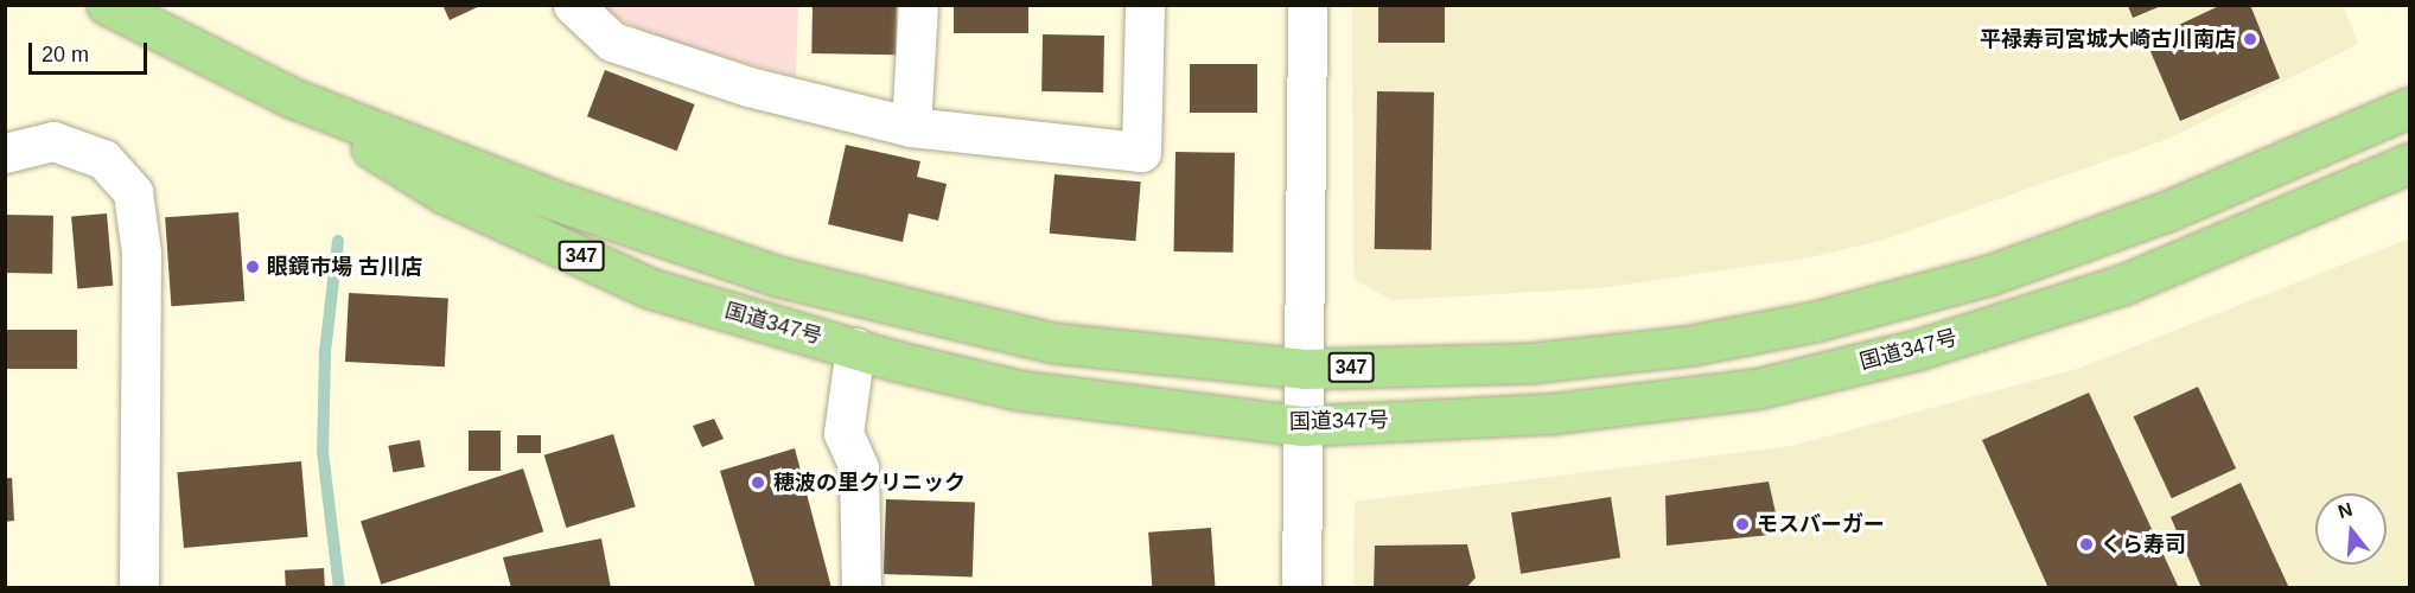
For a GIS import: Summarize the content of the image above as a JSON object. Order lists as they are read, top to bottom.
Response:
{
  "streets": {
    "highway": ["347", "国道347号"]
  },
  "places": [
    "平禄寿司宮城大崎古川南店",
    "眼鏡市場 古川店",
    "穂波の里クリニック",
    "モスバーガー",
    "くら寿司"
  ],
  "scale_bar": "20 m",
  "north": "top"
}
